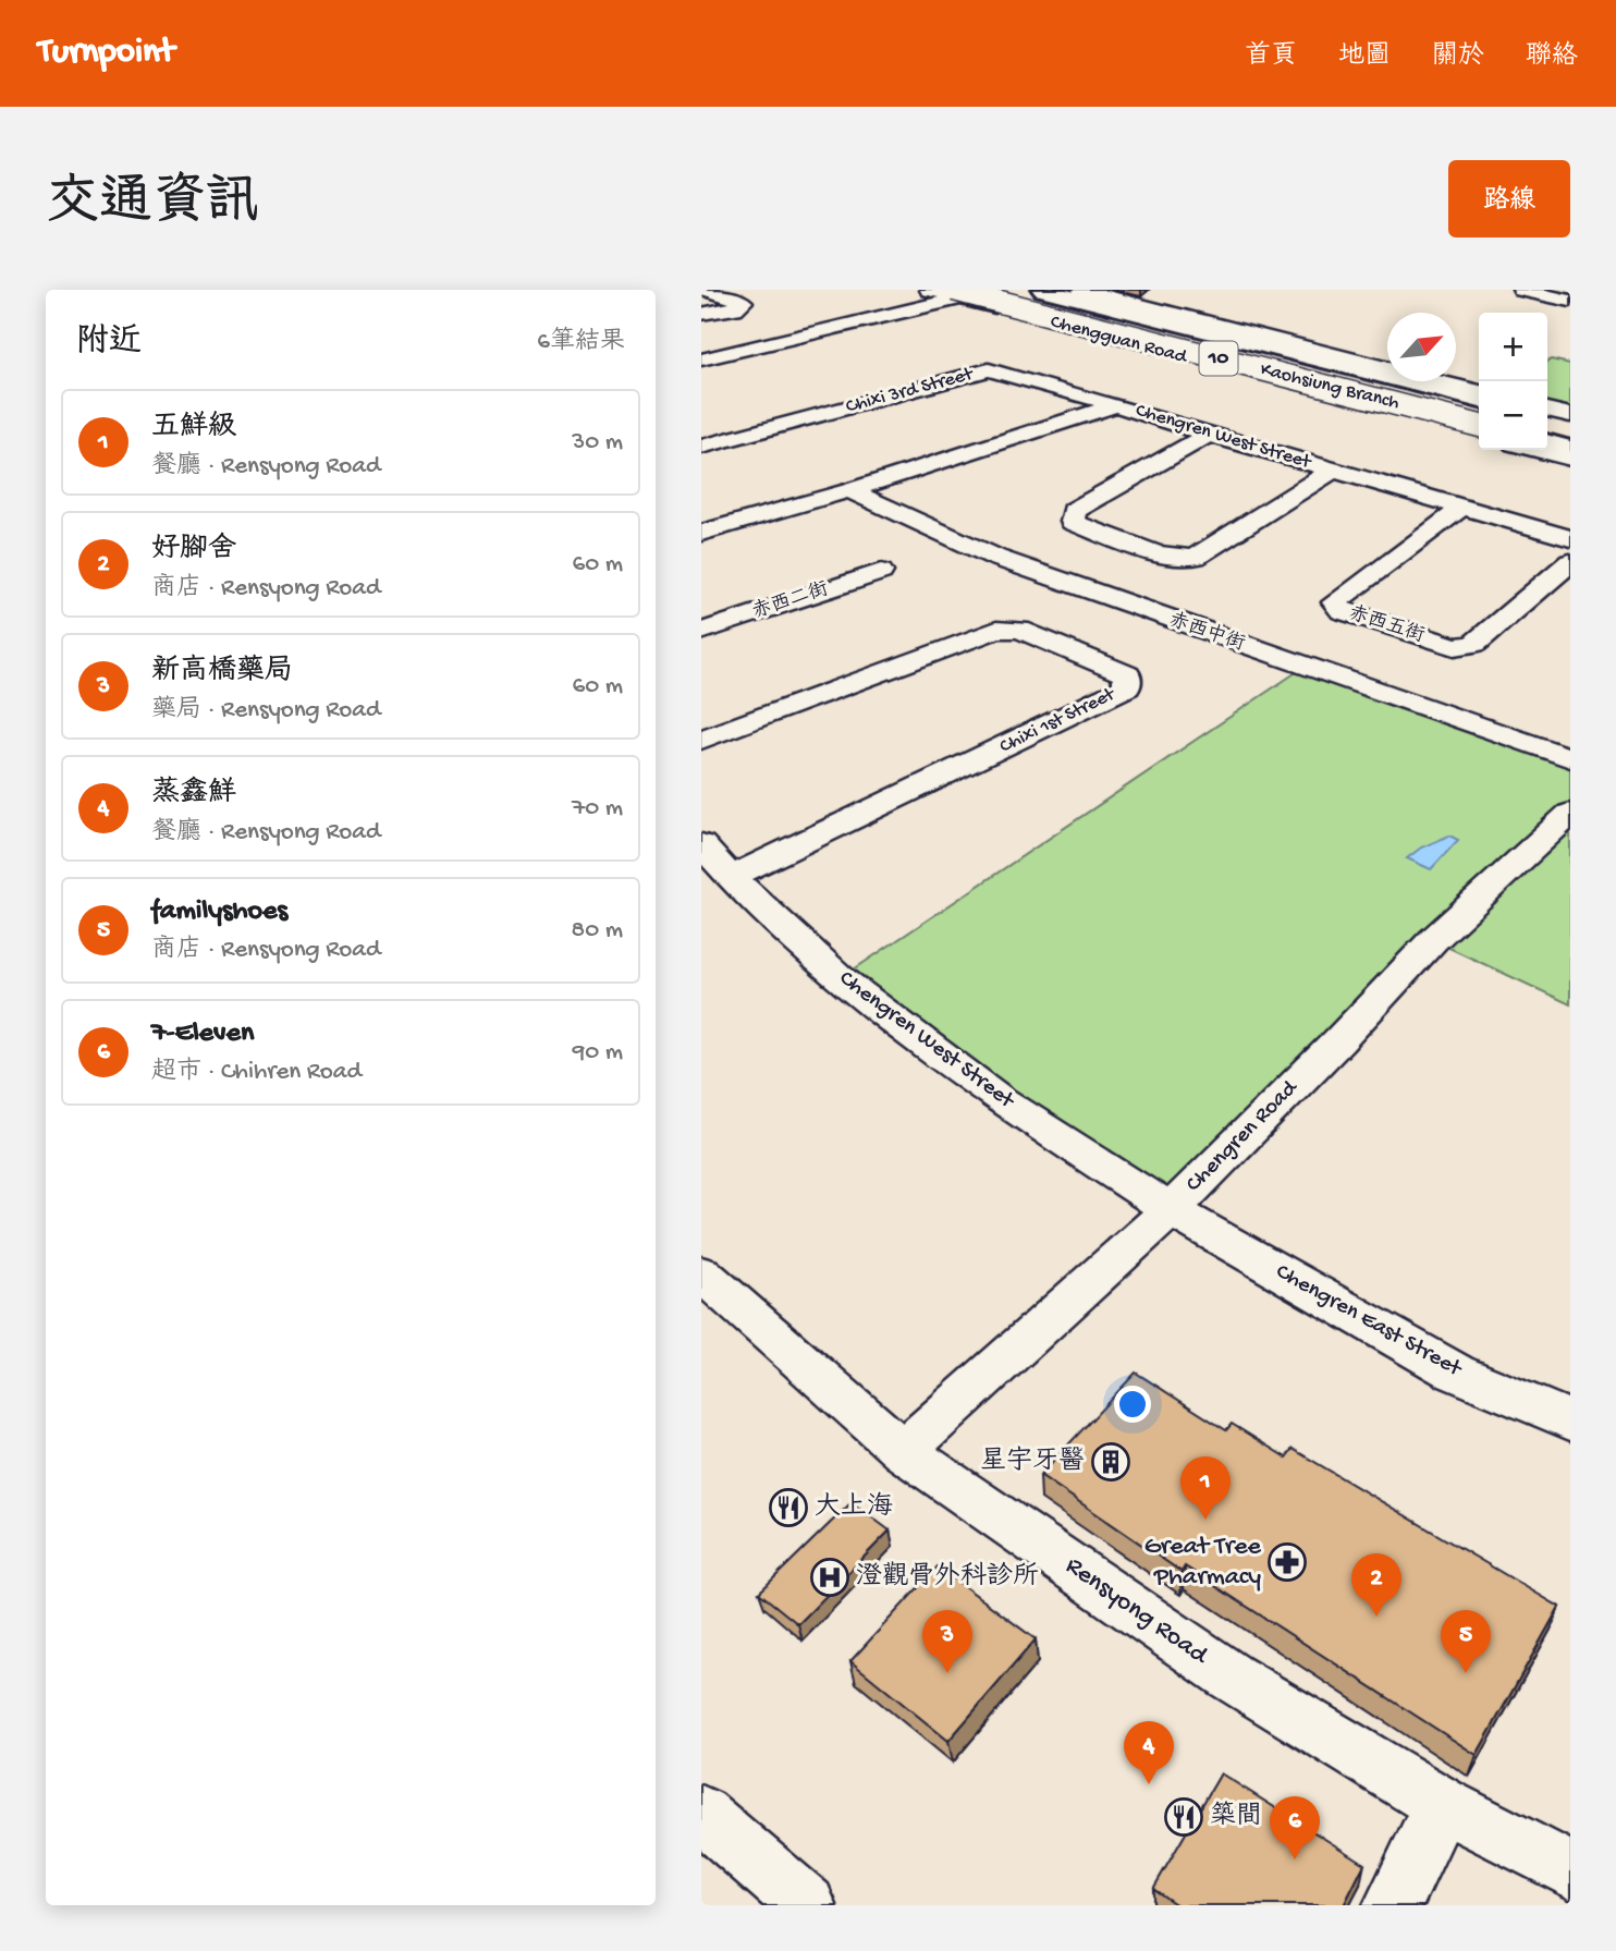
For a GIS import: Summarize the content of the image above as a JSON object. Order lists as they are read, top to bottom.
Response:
{
  "streets": {
    "highway": ["10", "Kaohsiung Branch"],
    "street": [
      "Chengguan Road",
      "Chixi 3rd Street",
      "Chengren West Street",
      "赤西二街",
      "赤西五街",
      "赤西中街",
      "Chixi 1st Street",
      "Chengren Road",
      "Chengren East Street",
      "Rensyong Road"
    ]
  },
  "crossings": [
    ["Chengguan Road", "Kaohsiung Branch"],
    ["Chixi 3rd Street", "Chengren West Street"],
    ["Chengren West Street", "赤西五街"],
    ["Chengren West Street", "赤西中街"],
    ["Chengren West Street", "Chixi 1st Street"],
    ["Chengren West Street", "Chengren Road"],
    ["Chengren West Street", "Chengren East Street"],
    ["Chengren Road", "Chengren East Street"],
    ["Chengren Road", "Rensyong Road"]
  ],
  "places": {
    "building": ["星宇牙醫"],
    "restaurant": ["大上海", "築間"],
    "pharmacy": ["Great Tree Pharmacy"],
    "hospital": ["澄觀骨外科診所"]
  },
  "north": "top right",
  "page": {
    "header": "Turnpoint",
    "nav": [
      "首頁",
      "地圖",
      "關於",
      "聯絡"
    ],
    "title": "交通資訊",
    "buttons": "路線",
    "heading": ["附近", "6筆結果"],
    "map_buttons": ["+", "−"],
    "list": [
      {
        "mark": "1",
        "name": "五鮮級",
        "note": "餐廳 · Rensyong Road",
        "value": "30 m"
      },
      {
        "mark": "2",
        "name": "好腳舍",
        "note": "商店 · Rensyong Road",
        "value": "60 m"
      },
      {
        "mark": "3",
        "name": "新高橋藥局",
        "note": "藥局 · Rensyong Road",
        "value": "60 m"
      },
      {
        "mark": "4",
        "name": "蒸鑫鮮",
        "note": "餐廳 · Rensyong Road",
        "value": "70 m"
      },
      {
        "mark": "5",
        "name": "familyshoes",
        "note": "商店 · Rensyong Road",
        "value": "80 m"
      },
      {
        "mark": "6",
        "name": "7-Eleven",
        "note": "超市 · Chihren Road",
        "value": "90 m"
      }
    ],
    "pins": [
      "1",
      "2",
      "3",
      "5",
      "4",
      "6"
    ]
  }
}
